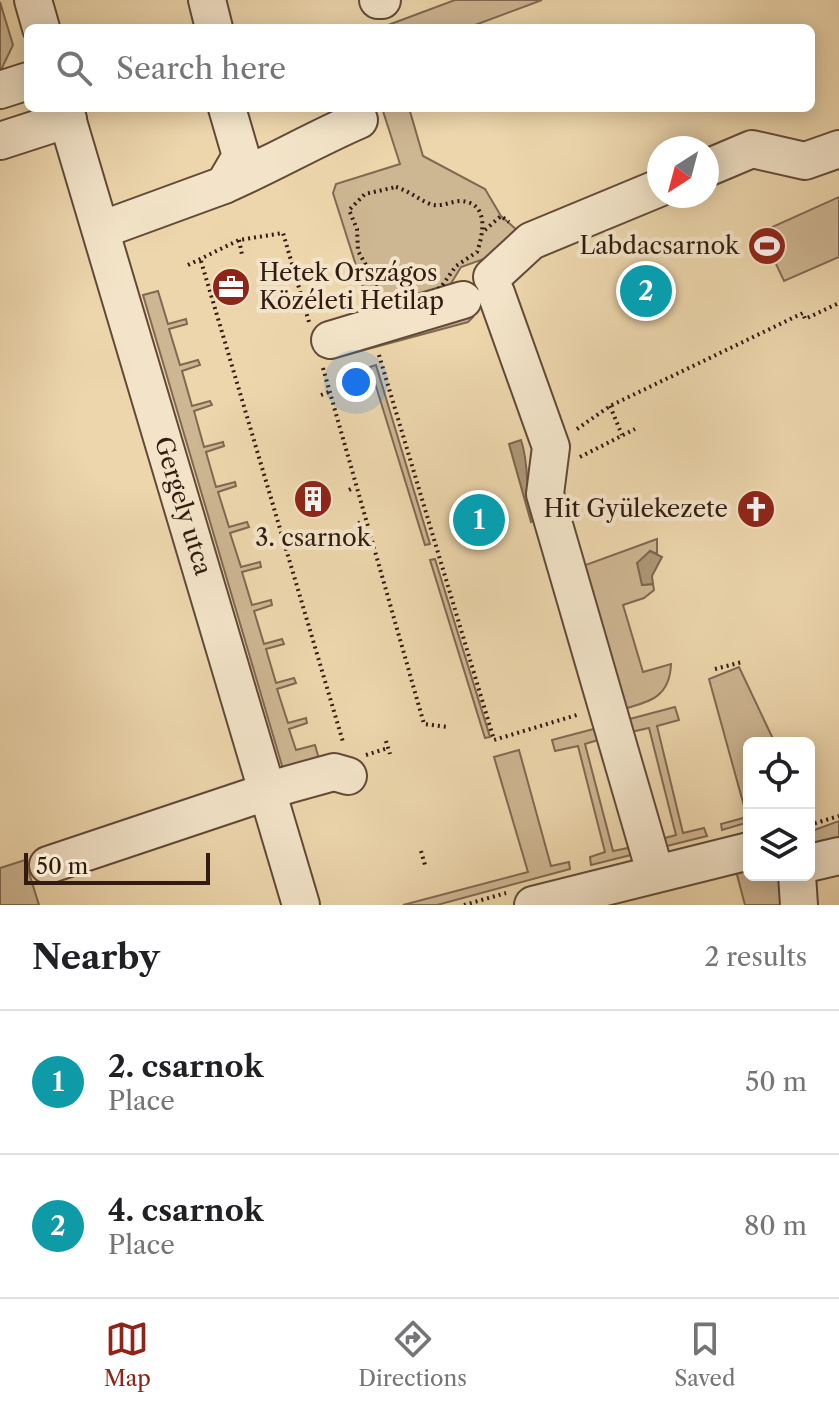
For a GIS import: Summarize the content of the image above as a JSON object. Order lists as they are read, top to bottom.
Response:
{
  "streets": {
    "street": ["Gergely utca"]
  },
  "places": {
    "sports": ["Labdacsarnok"],
    "office": ["Hetek Országos Közéleti Hetilap"],
    "building": ["3. csarnok"],
    "church": ["Hit Gyülekezete"]
  },
  "scale_bar": "50 m",
  "north": "bottom left",
  "page": {
    "search": "Search here",
    "pins": ["2", "1"],
    "scale": "50 m",
    "heading": ["Nearby", "2 results"],
    "list": [
      {
        "mark": "1",
        "name": "2. csarnok",
        "note": "Place",
        "value": "50 m"
      },
      {
        "mark": "2",
        "name": "4. csarnok",
        "note": "Place",
        "value": "80 m"
      }
    ],
    "nav": ["Map", "Directions", "Saved"]
  }
}
